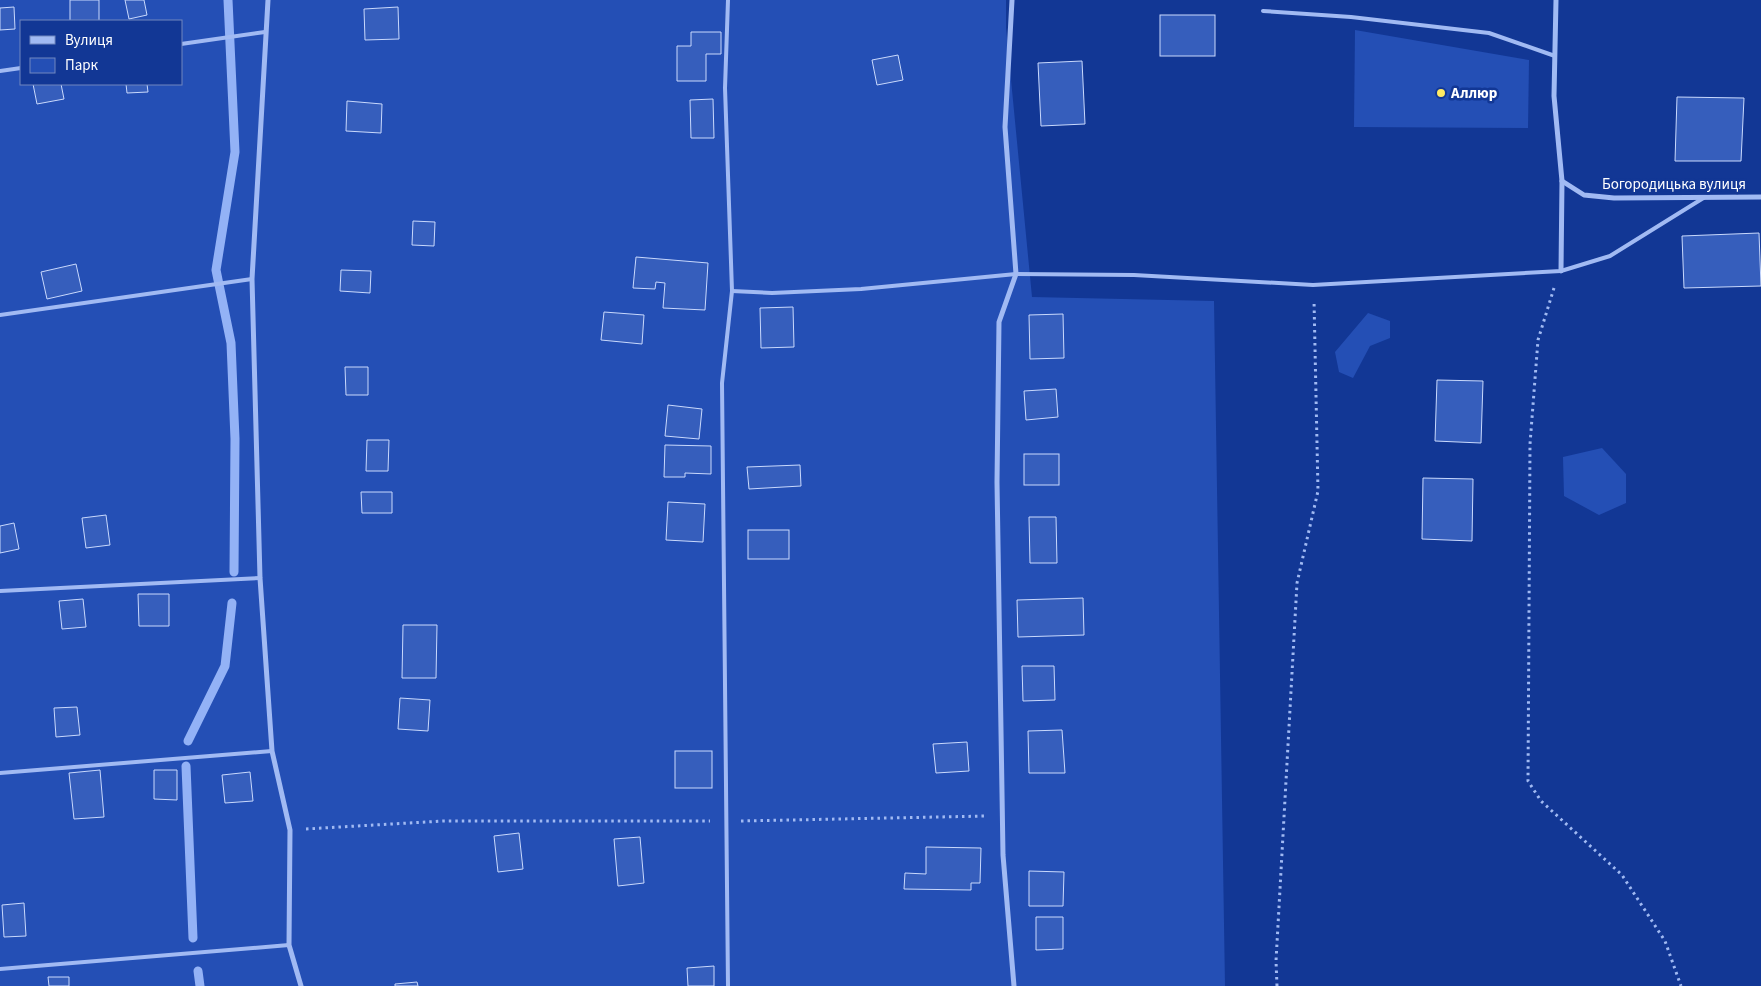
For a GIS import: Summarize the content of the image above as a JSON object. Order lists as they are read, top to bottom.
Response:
{
  "streets": {
    "street": ["Богородицька вулиця"]
  },
  "places": ["Аллюр"],
  "legend": ["Вулиця", "Парк"]
}
